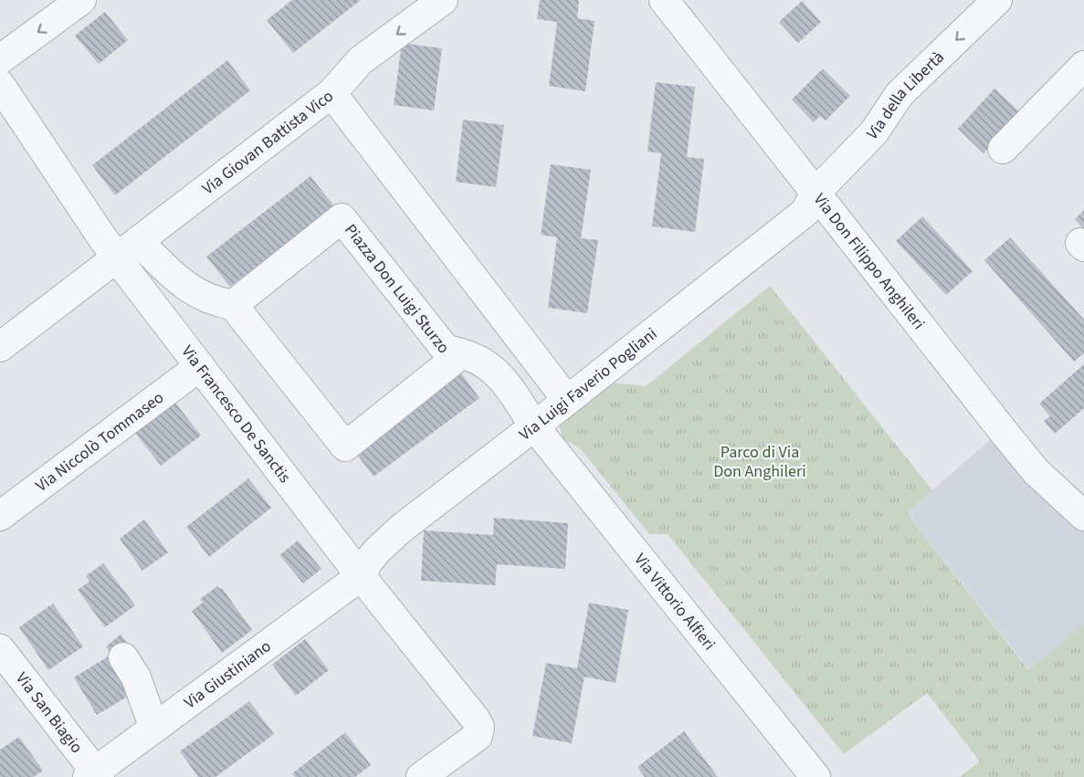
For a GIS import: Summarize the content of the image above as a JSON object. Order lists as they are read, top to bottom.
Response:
{
  "streets": {
    "street": [
      "Via della Libertà",
      "Via Giovan Battista Vico",
      "Via Don Filippo Anghileri",
      "Piazza Don Luigi Sturzo",
      "Via Luigi Faverio Pogliani",
      "Via Francesco De Sanctis",
      "Via Niccolò Tommaseo",
      "Via Vittorio Alfieri",
      "Via Giustiniano",
      "Via San Biagio"
    ]
  },
  "crossings": [
    ["Via della Libertà", "Via Don Filippo Anghileri"],
    ["Via della Libertà", "Via Luigi Faverio Pogliani"],
    ["Via Giovan Battista Vico", "Via Luigi Faverio Pogliani"],
    ["Via Giovan Battista Vico", "Via Francesco De Sanctis"],
    ["Via Don Filippo Anghileri", "Via Luigi Faverio Pogliani"],
    ["Piazza Don Luigi Sturzo", "Via Vittorio Alfieri"],
    ["Via Luigi Faverio Pogliani", "Via Francesco De Sanctis"],
    ["Via Luigi Faverio Pogliani", "Via Vittorio Alfieri"],
    ["Via Luigi Faverio Pogliani", "Via Giustiniano"],
    ["Via Francesco De Sanctis", "Via Niccolò Tommaseo"],
    ["Via Francesco De Sanctis", "Via Giustiniano"],
    ["Via Giustiniano", "Via San Biagio"]
  ],
  "parks": ["Parco di Via Don Anghileri"]
}
